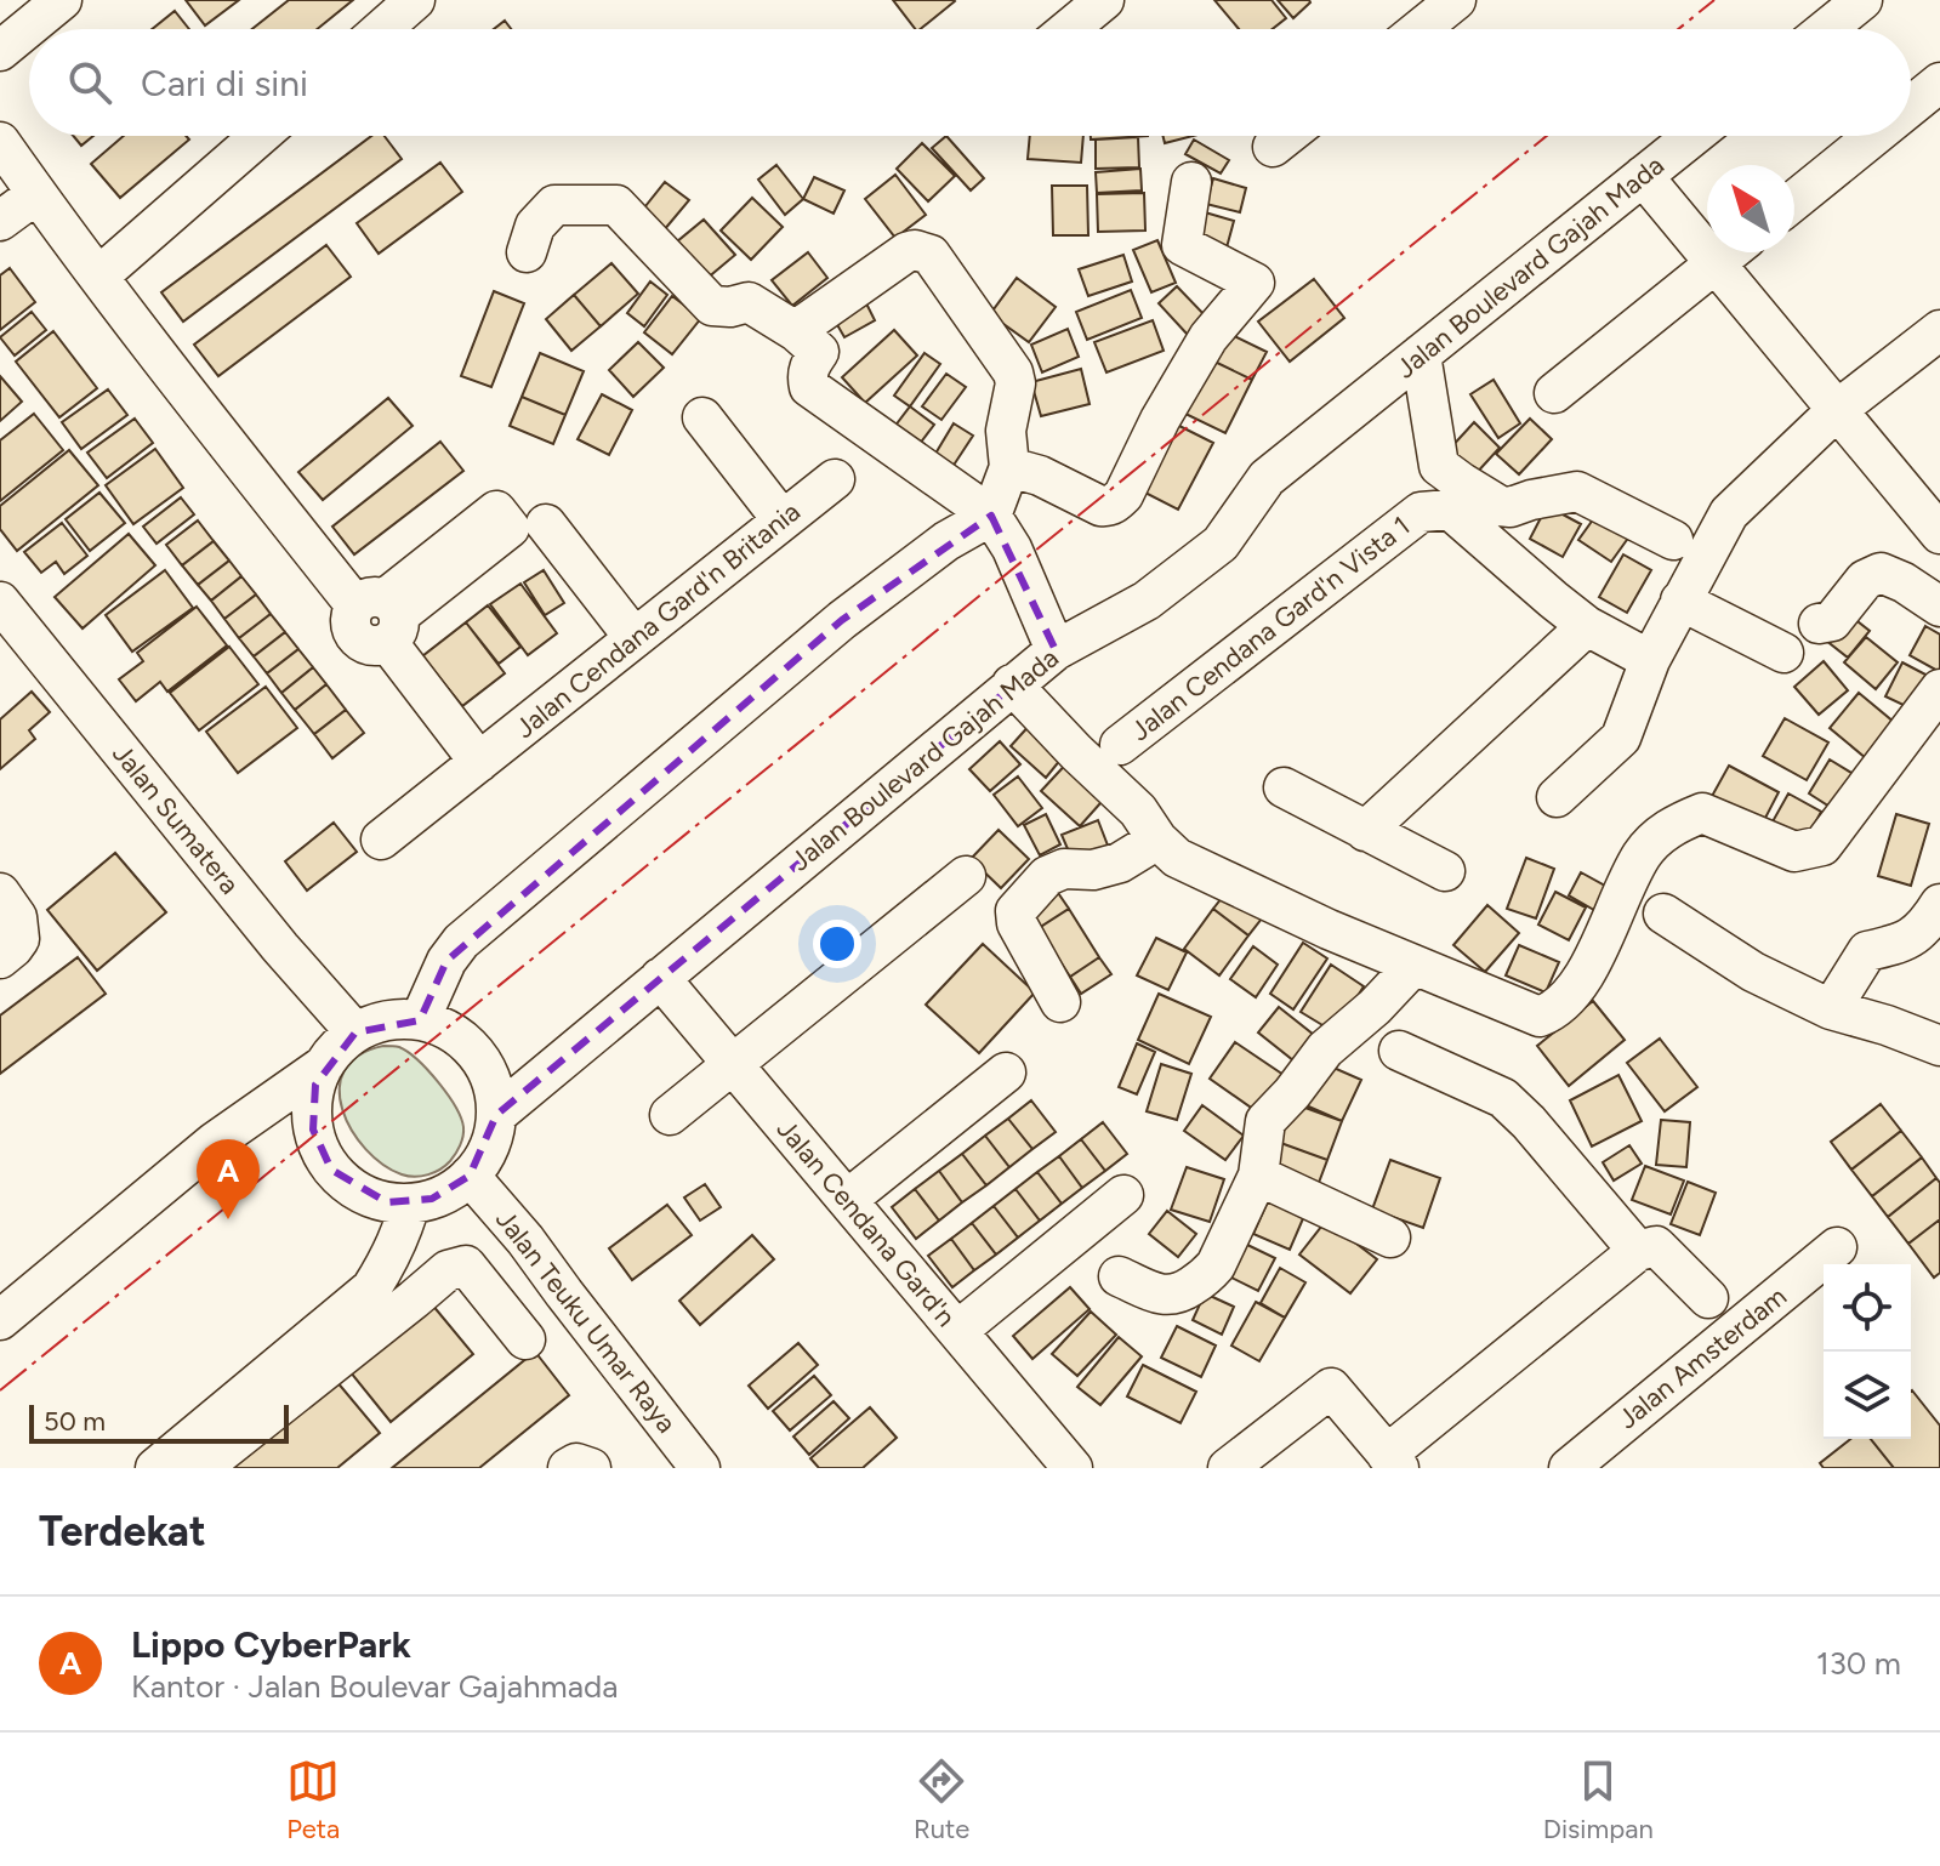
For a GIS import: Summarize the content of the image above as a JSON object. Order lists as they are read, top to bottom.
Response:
{
  "streets": {
    "street": [
      "Jalan Boulevard Gajah Mada",
      "Jalan Cendana Gard'n Britania",
      "Jalan Cendana Gard'n Vista 1",
      "Jalan Sumatera",
      "Jalan Cendana Gard'n",
      "Jalan Teuku Umar Raya",
      "Jalan Amsterdam"
    ]
  },
  "crossings": [
    ["Jalan Boulevard Gajah Mada", "Jalan Sumatera"],
    ["Jalan Boulevard Gajah Mada", "Jalan Cendana Gard'n"],
    ["Jalan Boulevard Gajah Mada", "Jalan Teuku Umar Raya"],
    ["Jalan Sumatera", "Jalan Teuku Umar Raya"]
  ],
  "scale_bar": "50 m",
  "north": "top left",
  "page": {
    "search": "Cari di sini",
    "pins": "A",
    "scale": "50 m",
    "heading": "Terdekat",
    "list": [
      {
        "mark": "A",
        "name": "Lippo CyberPark",
        "note": "Kantor · Jalan Boulevar Gajahmada",
        "value": "130 m"
      }
    ],
    "nav": ["Peta", "Rute", "Disimpan"]
  }
}
